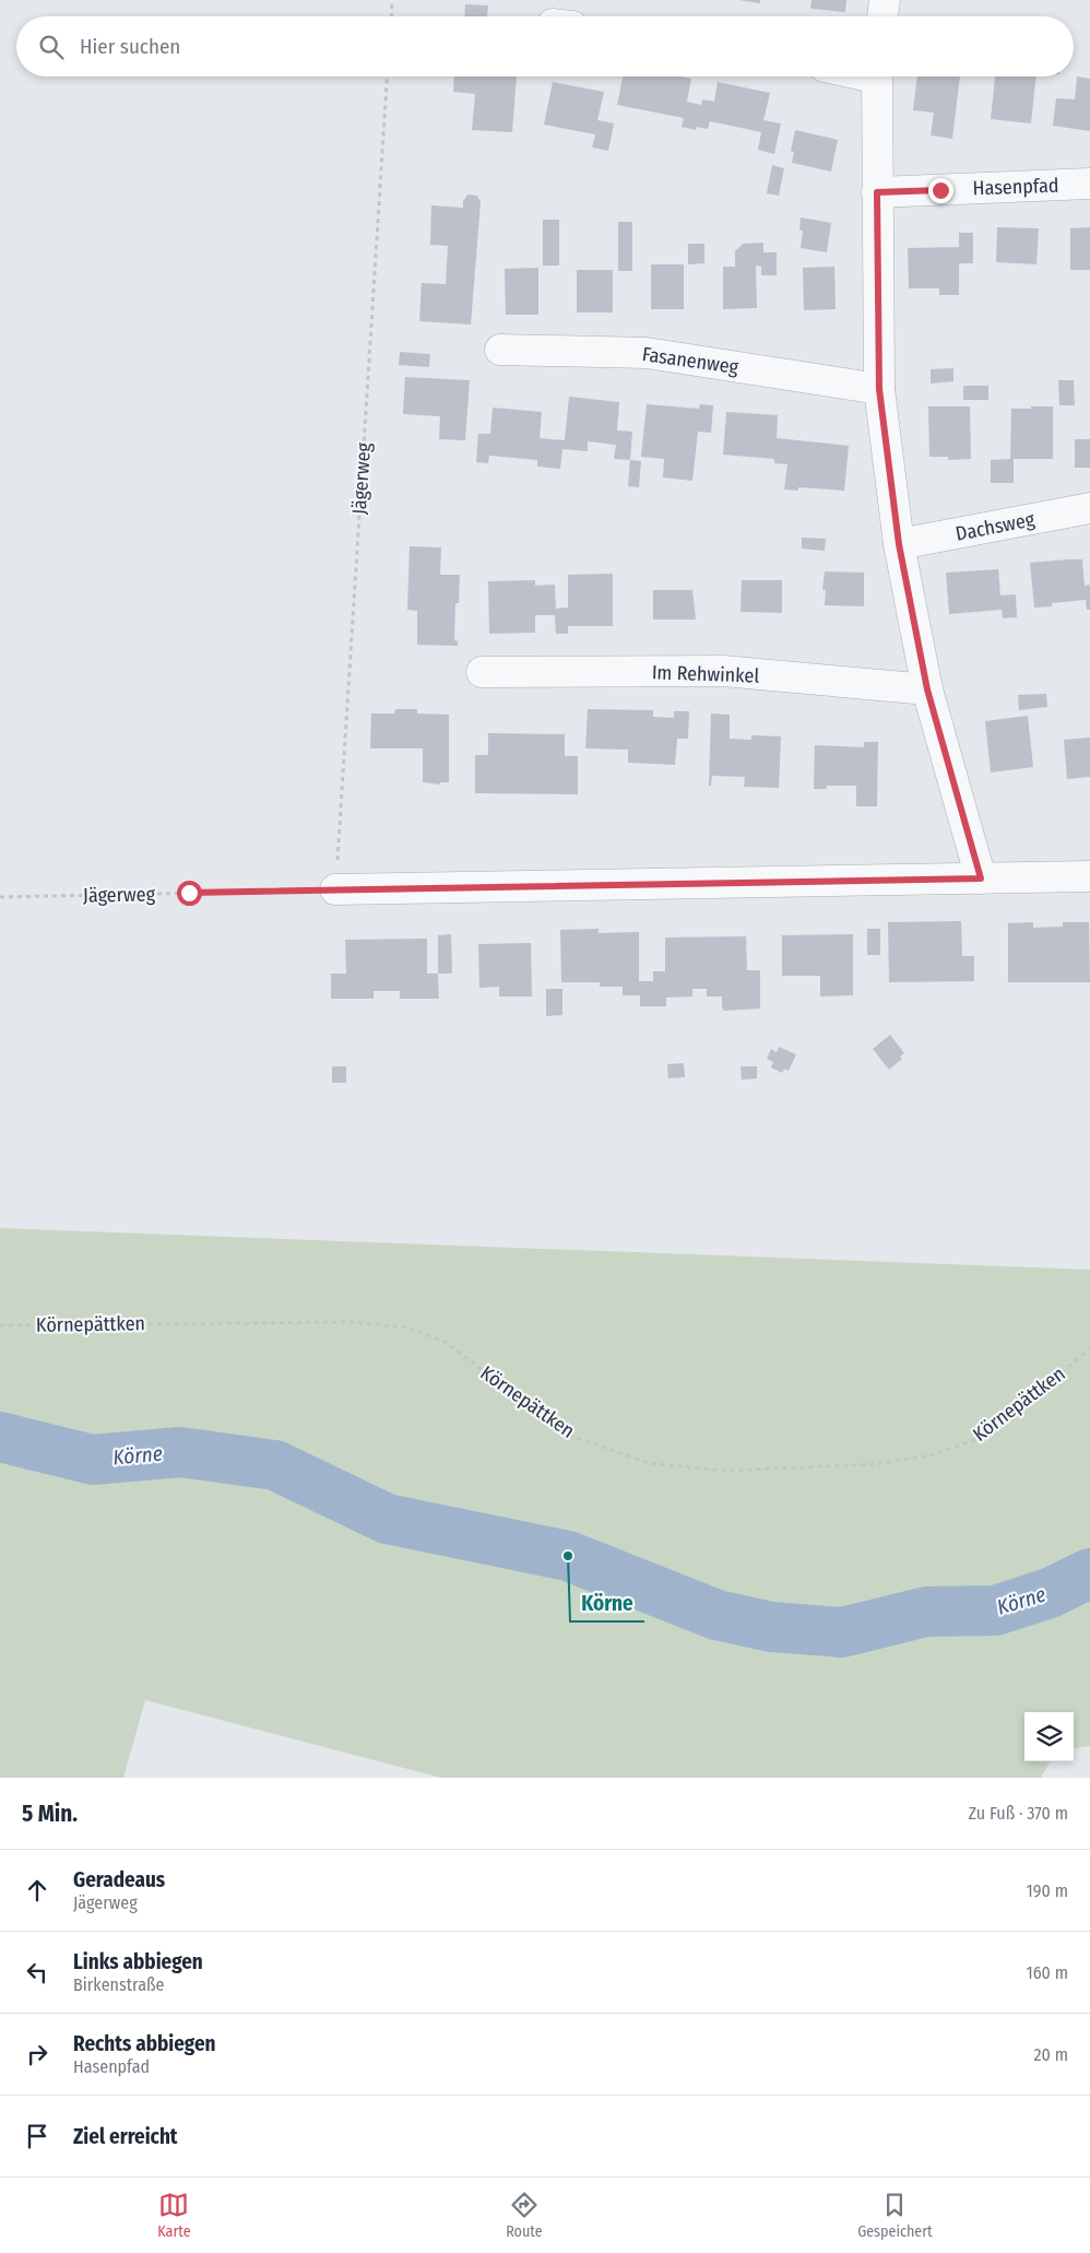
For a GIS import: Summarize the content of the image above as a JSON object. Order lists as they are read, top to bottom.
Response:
{
  "streets": {
    "street": [
      "Hasenpfad",
      "Fasanenweg",
      "Dachsweg",
      "Im Rehwinkel"
    ],
    "path": ["Jägerweg", "Körnepättken"]
  },
  "water": ["Körne"],
  "places": ["Körne"],
  "page": {
    "search": "Hier suchen",
    "heading": ["5 Min.", "Zu Fuß · 370 m"],
    "list": [
      ["Geradeaus", "Jägerweg", "190 m"],
      ["Links abbiegen", "Birkenstraße", "160 m"],
      ["Rechts abbiegen", "Hasenpfad", "20 m"],
      "Ziel erreicht"
    ],
    "nav": ["Karte", "Route", "Gespeichert"]
  }
}
